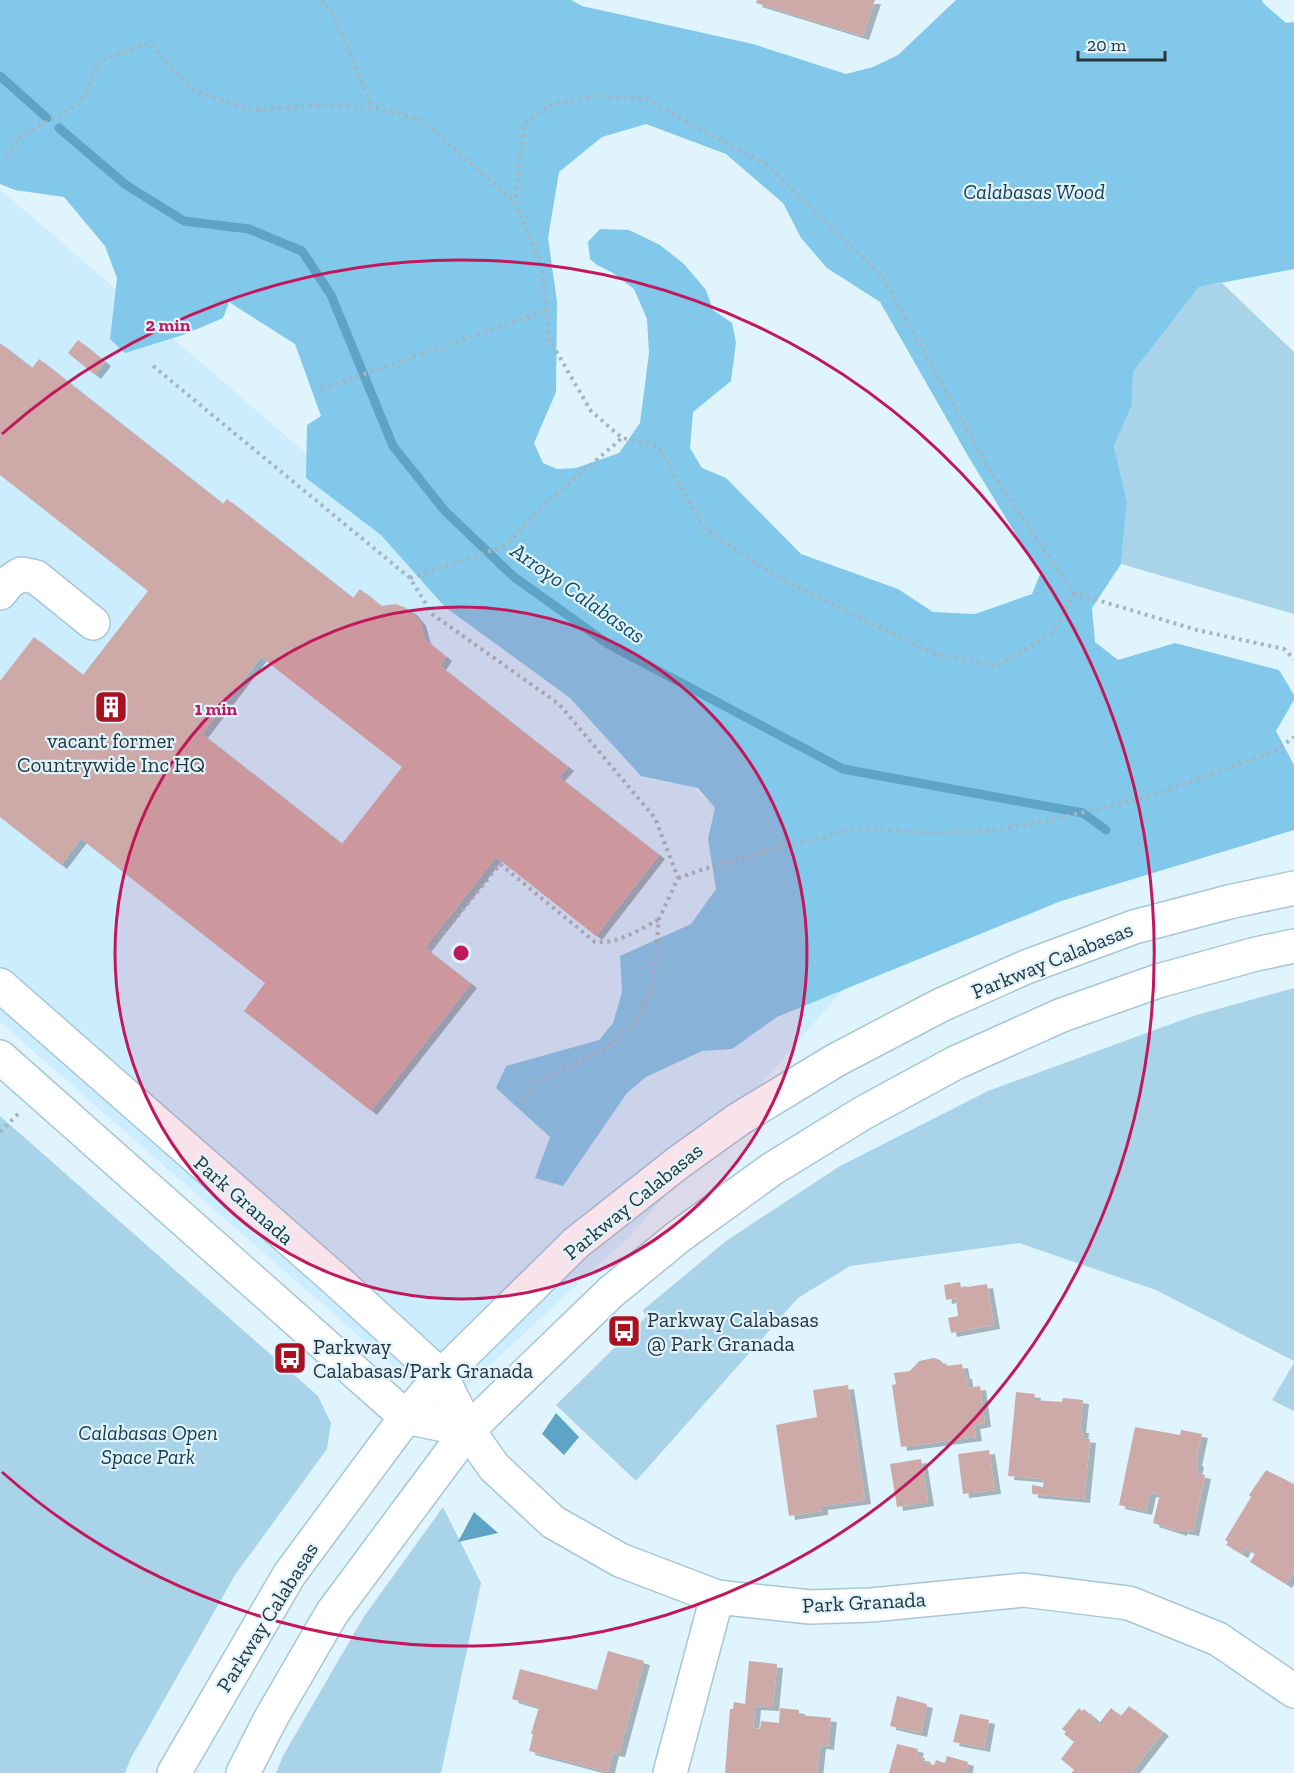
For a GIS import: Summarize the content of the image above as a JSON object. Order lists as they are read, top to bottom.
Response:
{
  "streets": {
    "street": ["Parkway Calabasas", "Park Granada"]
  },
  "crossings": [
    ["Parkway Calabasas", "Park Granada"]
  ],
  "water": ["Arroyo Calabasas"],
  "parks": ["Calabasas Wood", "Calabasas Open Space Park"],
  "places": {
    "building": ["vacant former Countrywide Inc HQ"],
    "bus stop": ["Parkway Calabasas @ Park Granada", "Parkway Calabasas/Park Granada"]
  },
  "scale_bar": "20 m",
  "rings": ["2 min", "1 min"]
}
